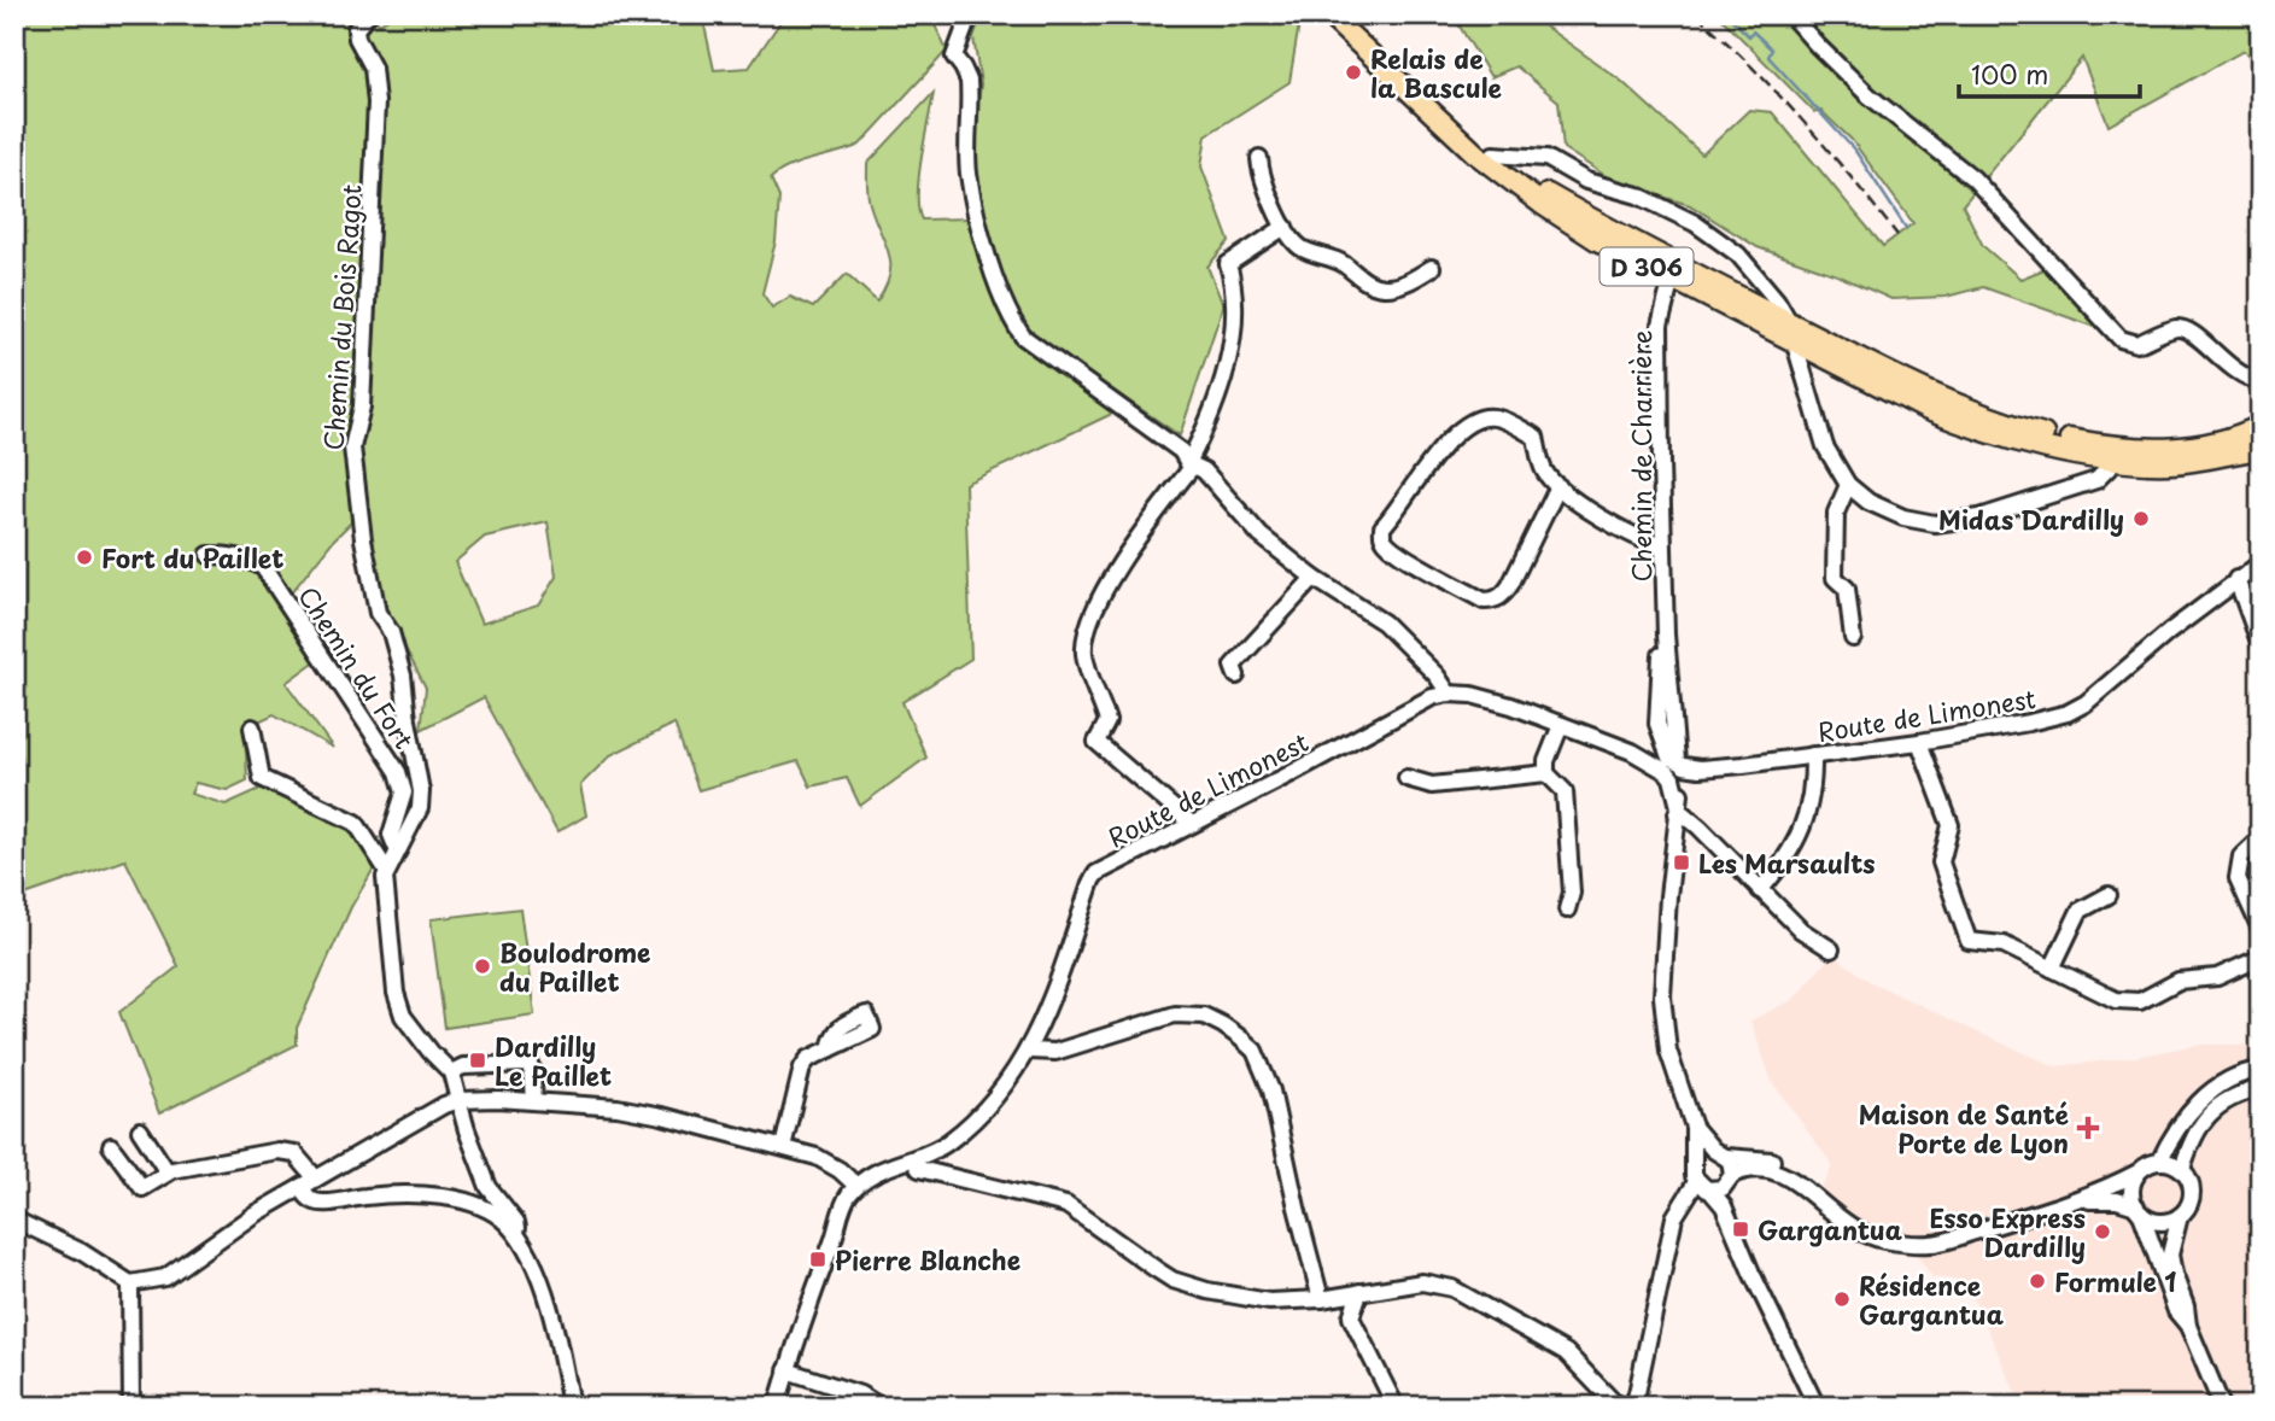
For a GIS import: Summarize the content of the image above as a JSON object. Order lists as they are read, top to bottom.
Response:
{
  "streets": {
    "main road": ["D 306"],
    "street": [
      "Chemin du Bois Ragot",
      "Chemin de Charrière",
      "Chemin du Fort",
      "Route de Limonest"
    ]
  },
  "crossings": [
    ["D 306", "Chemin de Charrière"],
    ["Chemin du Bois Ragot", "Chemin du Fort"],
    ["Chemin de Charrière", "Route de Limonest"]
  ],
  "places": {
    "other": [
      "Relais de la Bascule",
      "Midas Dardilly",
      "Fort du Paillet",
      "Boulodrome du Paillet",
      "Esso Express Dardilly",
      "Formule 1",
      "Résidence Gargantua"
    ],
    "transit": [
      "Les Marsaults",
      "Dardilly Le Paillet",
      "Gargantua",
      "Pierre Blanche"
    ],
    "health": ["Maison de Santé Porte de Lyon"]
  },
  "scale_bar": "100 m"
}
